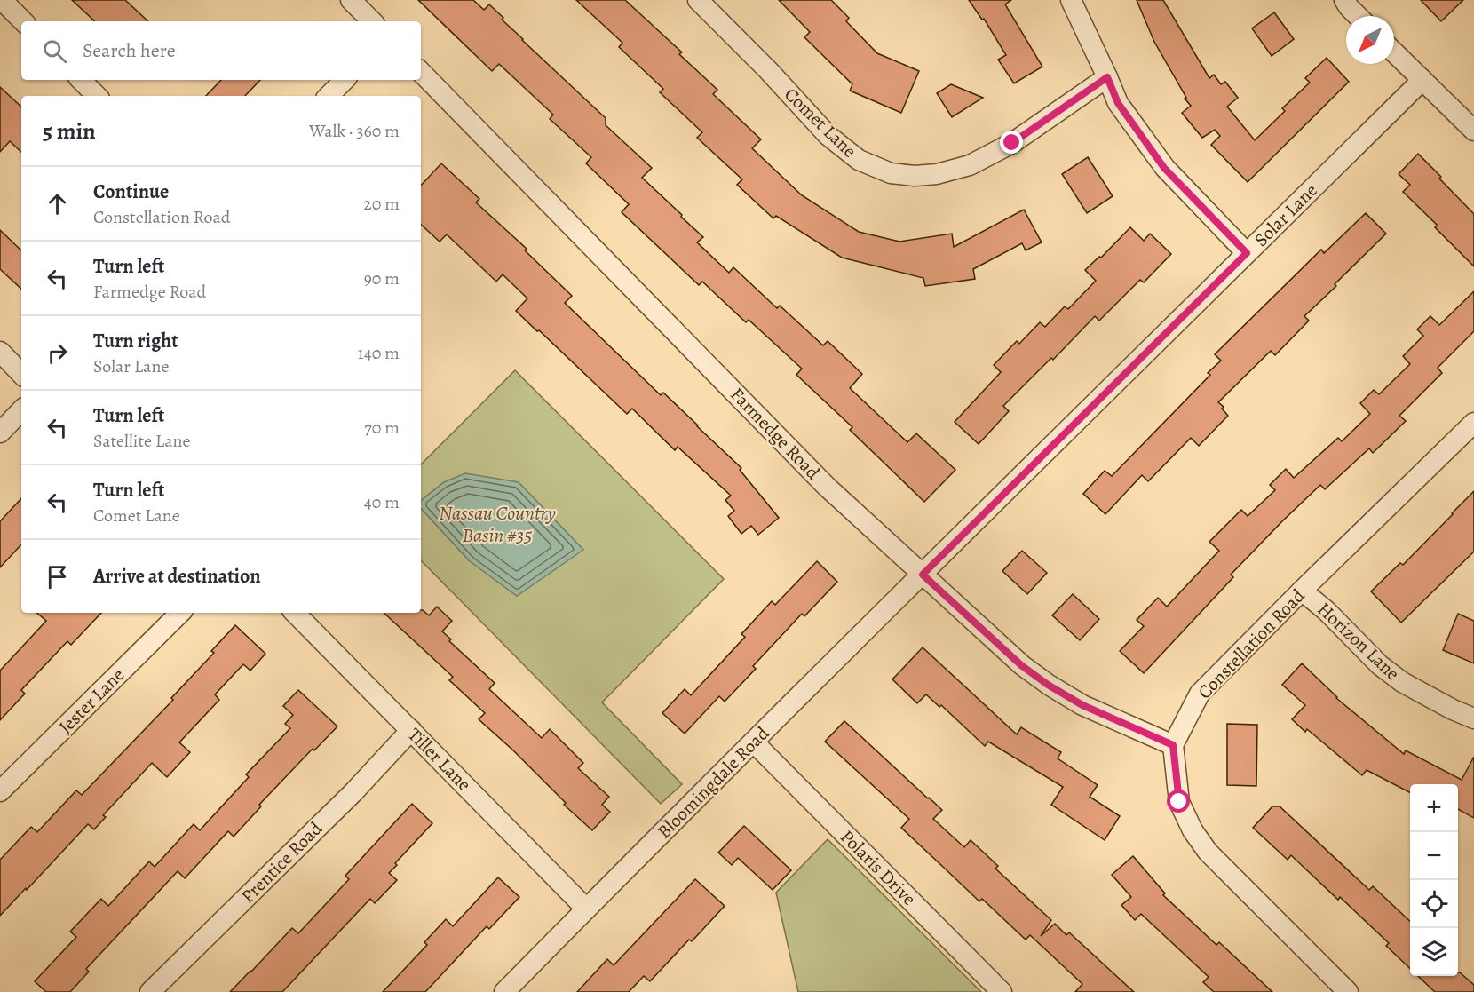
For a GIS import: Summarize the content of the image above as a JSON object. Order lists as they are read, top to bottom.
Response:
{
  "streets": {
    "street": [
      "Comet Lane",
      "Solar Lane",
      "Farmedge Road",
      "Horizon Lane",
      "Constellation Road",
      "Jester Lane",
      "Tiller Lane",
      "Bloomingdale Road",
      "Prentice Road",
      "Polaris Drive"
    ]
  },
  "crossings": [
    ["Solar Lane", "Farmedge Road"],
    ["Solar Lane", "Bloomingdale Road"],
    ["Farmedge Road", "Constellation Road"],
    ["Farmedge Road", "Bloomingdale Road"],
    ["Horizon Lane", "Constellation Road"],
    ["Tiller Lane", "Bloomingdale Road"],
    ["Tiller Lane", "Prentice Road"],
    ["Bloomingdale Road", "Polaris Drive"]
  ],
  "water": ["Nassau Country Basin #35"],
  "north": "bottom left",
  "page": {
    "search": "Search here",
    "heading": ["5 min", "Walk · 360 m"],
    "list": [
      ["Continue", "Constellation Road", "20 m"],
      ["Turn left", "Farmedge Road", "90 m"],
      ["Turn right", "Solar Lane", "140 m"],
      ["Turn left", "Satellite Lane", "70 m"],
      ["Turn left", "Comet Lane", "40 m"],
      "Arrive at destination"
    ],
    "map_buttons": ["+", "−"]
  }
}
